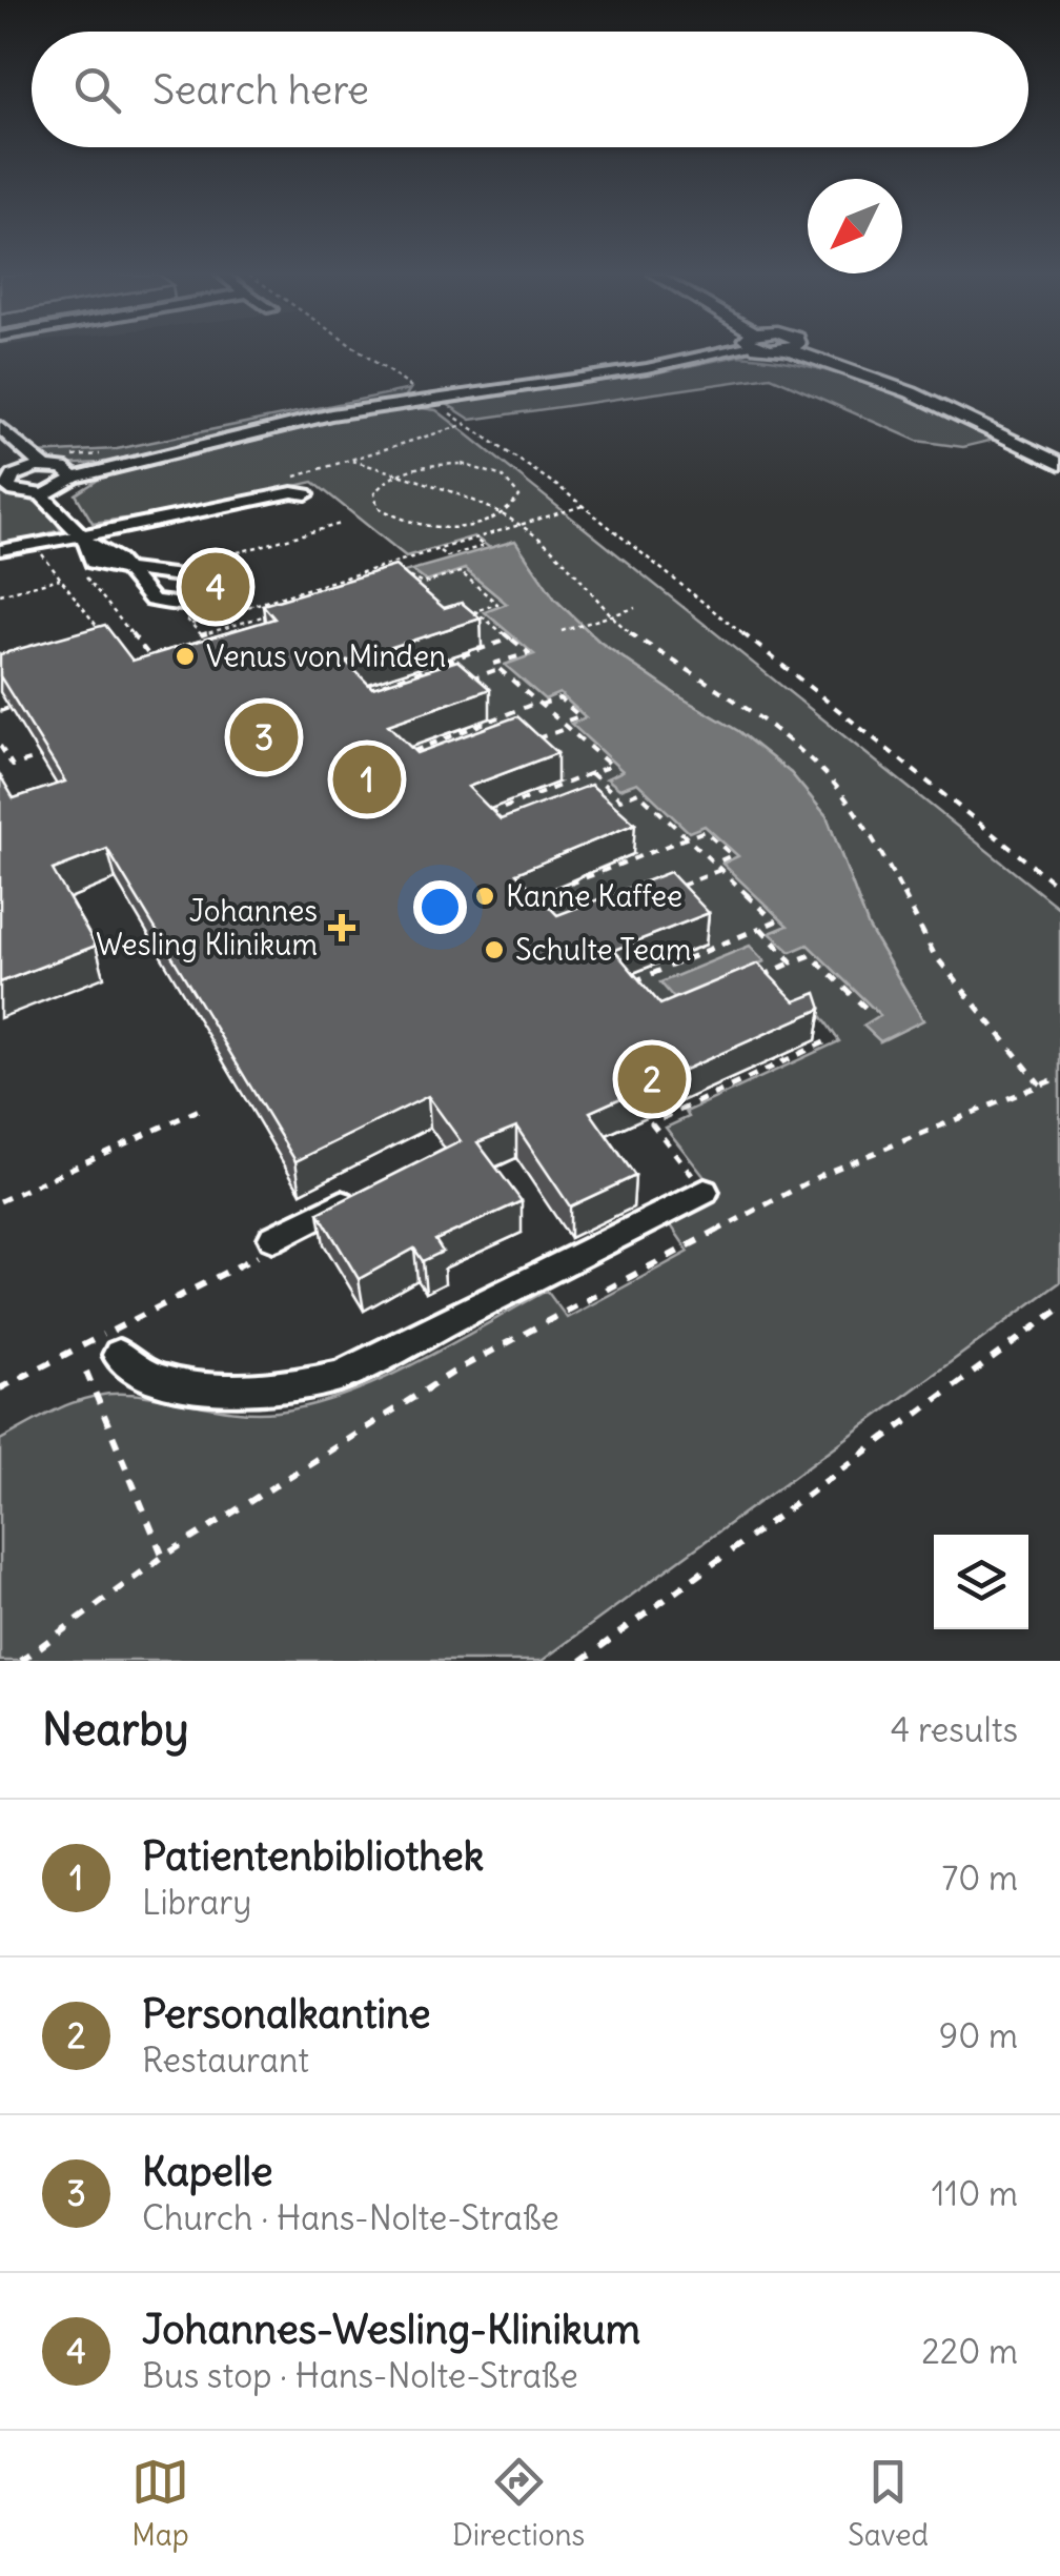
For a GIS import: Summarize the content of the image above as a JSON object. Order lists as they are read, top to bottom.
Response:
{
  "places": {
    "other": ["Venus von Minden", "Kanne Kaffee", "Schulte Team"],
    "health": ["Johannes Wesling Klinikum"]
  },
  "north": "bottom left",
  "page": {
    "search": "Search here",
    "pins": [
      "4",
      "3",
      "1",
      "2"
    ],
    "heading": ["Nearby", "4 results"],
    "list": [
      {
        "mark": "1",
        "name": "Patientenbibliothek",
        "note": "Library",
        "value": "70 m"
      },
      {
        "mark": "2",
        "name": "Personalkantine",
        "note": "Restaurant",
        "value": "90 m"
      },
      {
        "mark": "3",
        "name": "Kapelle",
        "note": "Church · Hans-Nolte-Straße",
        "value": "110 m"
      },
      {
        "mark": "4",
        "name": "Johannes-Wesling-Klinikum",
        "note": "Bus stop · Hans-Nolte-Straße",
        "value": "220 m"
      }
    ],
    "nav": ["Map", "Directions", "Saved"]
  }
}
